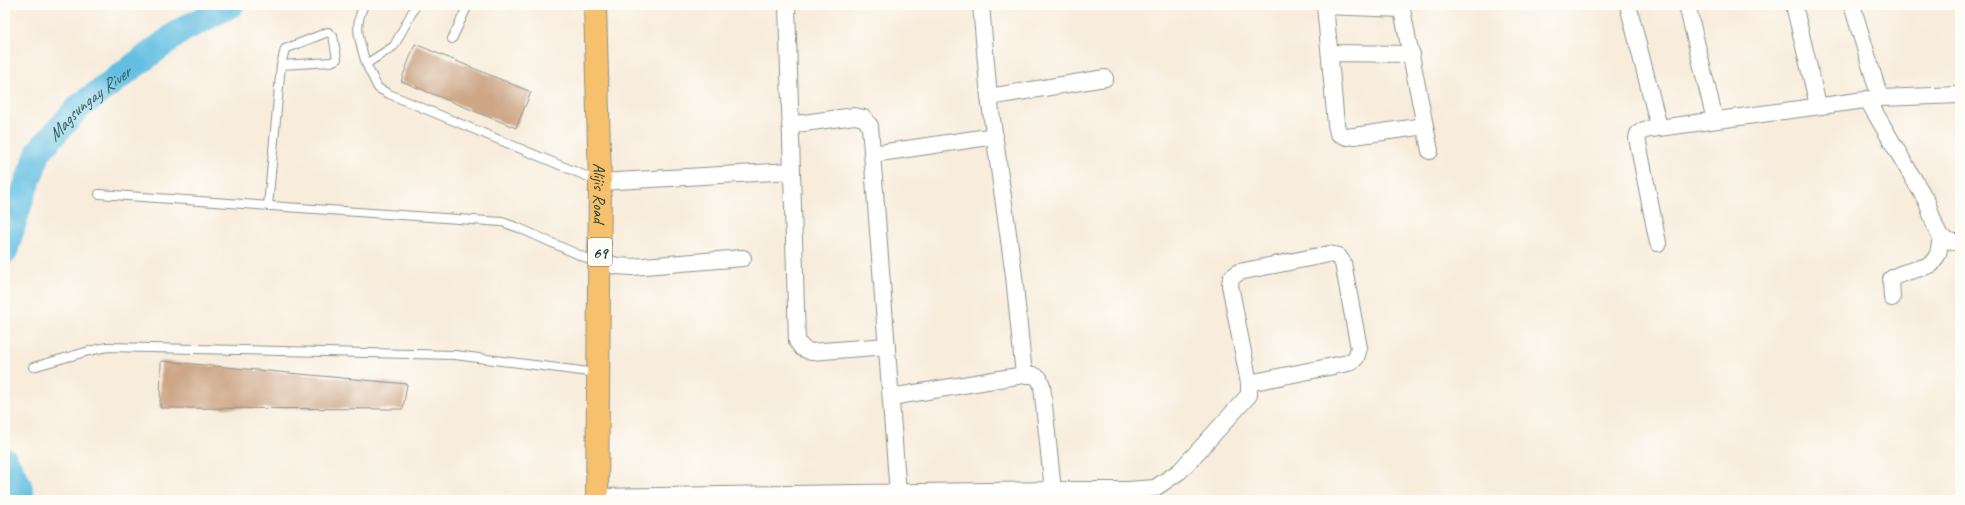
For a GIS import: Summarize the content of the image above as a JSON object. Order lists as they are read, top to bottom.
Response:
{
  "streets": {
    "main road": ["Alijis Road", "69"]
  },
  "water": ["Magsungay River"]
}
